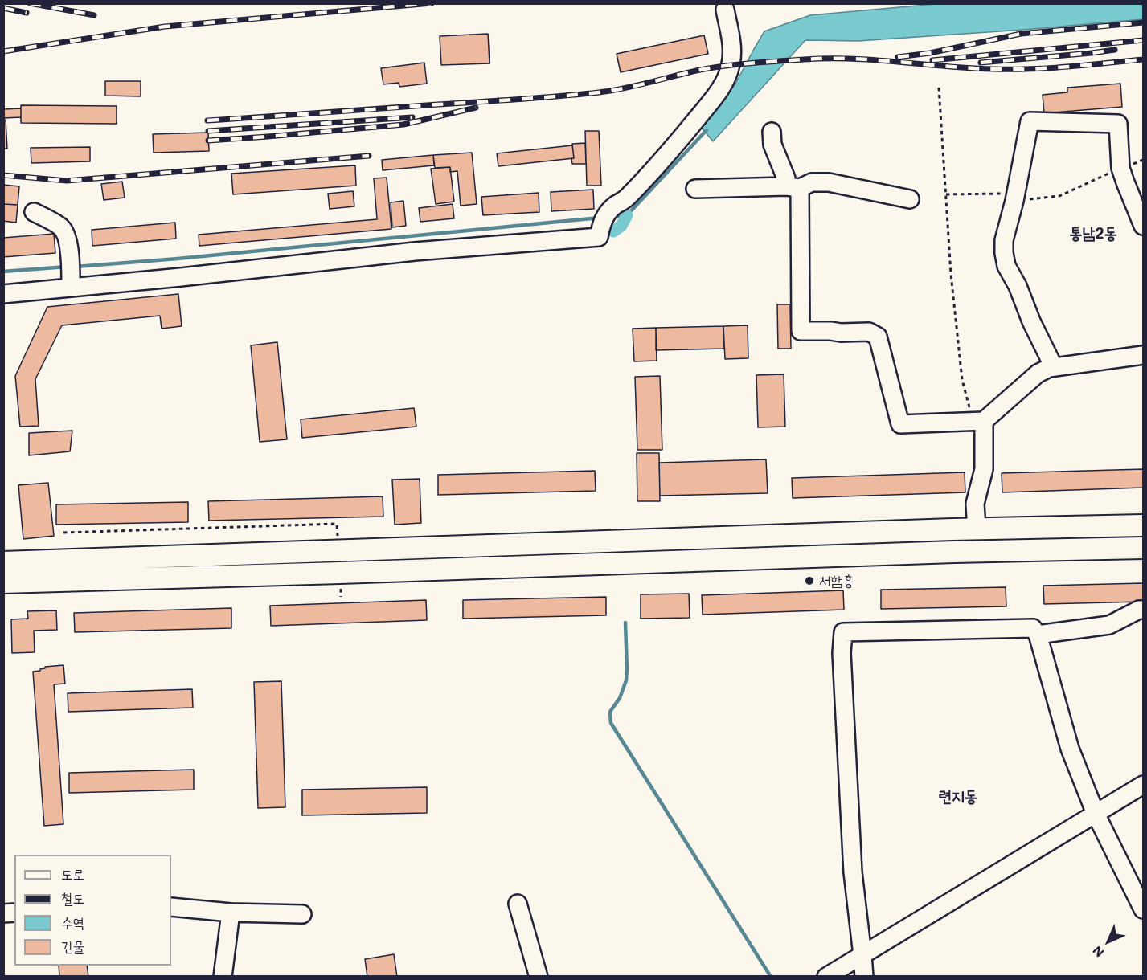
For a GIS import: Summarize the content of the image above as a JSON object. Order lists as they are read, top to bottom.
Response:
{
  "districts": ["통남2동", "련지동"],
  "places": ["서함흥"],
  "legend": [
    "도로",
    "철도",
    "수역",
    "건물"
  ],
  "north": "bottom left"
}
